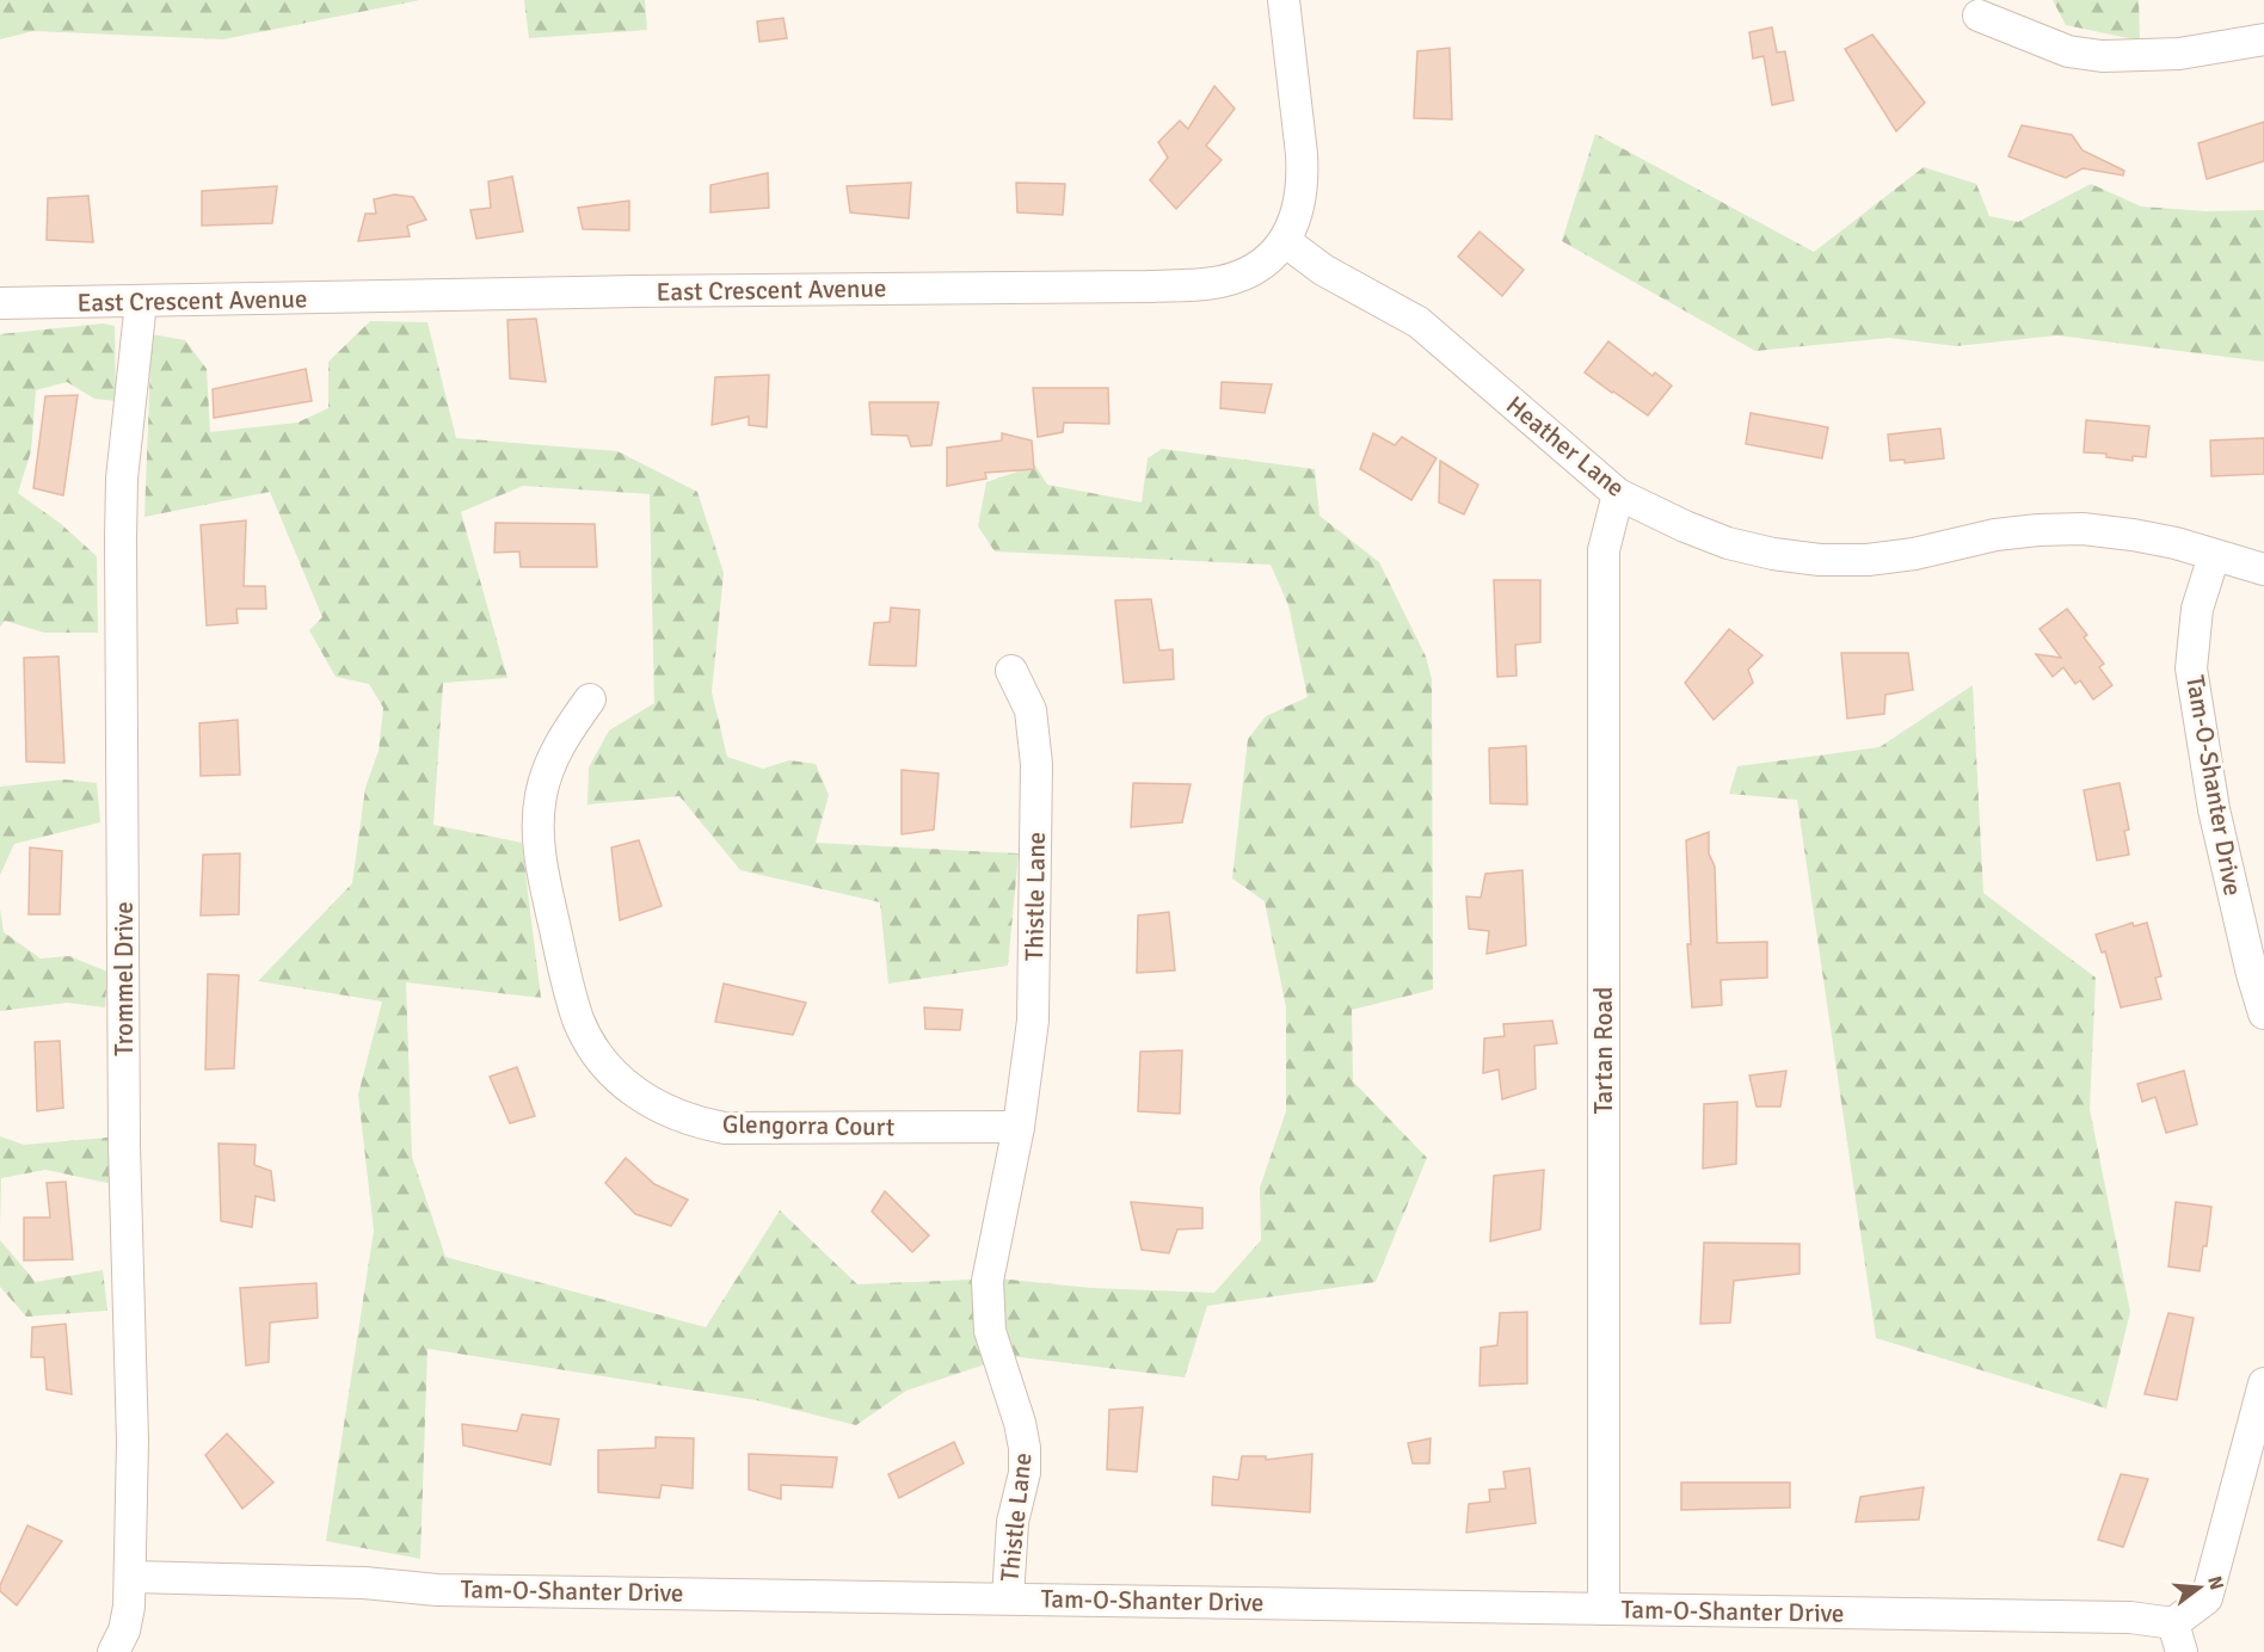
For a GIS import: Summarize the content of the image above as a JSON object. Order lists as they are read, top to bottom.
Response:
{
  "streets": {
    "street": [
      "East Crescent Avenue",
      "Heather Lane",
      "Tam-O-Shanter Drive",
      "Thistle Lane",
      "Trommel Drive",
      "Tartan Road",
      "Glengorra Court"
    ]
  },
  "crossings": [
    ["East Crescent Avenue", "Heather Lane"],
    ["East Crescent Avenue", "Trommel Drive"],
    ["Heather Lane", "Tam-O-Shanter Drive"],
    ["Heather Lane", "Tartan Road"],
    ["Tam-O-Shanter Drive", "Thistle Lane"],
    ["Tam-O-Shanter Drive", "Trommel Drive"],
    ["Tam-O-Shanter Drive", "Tartan Road"],
    ["Thistle Lane", "Glengorra Court"]
  ],
  "north": "right"
}
